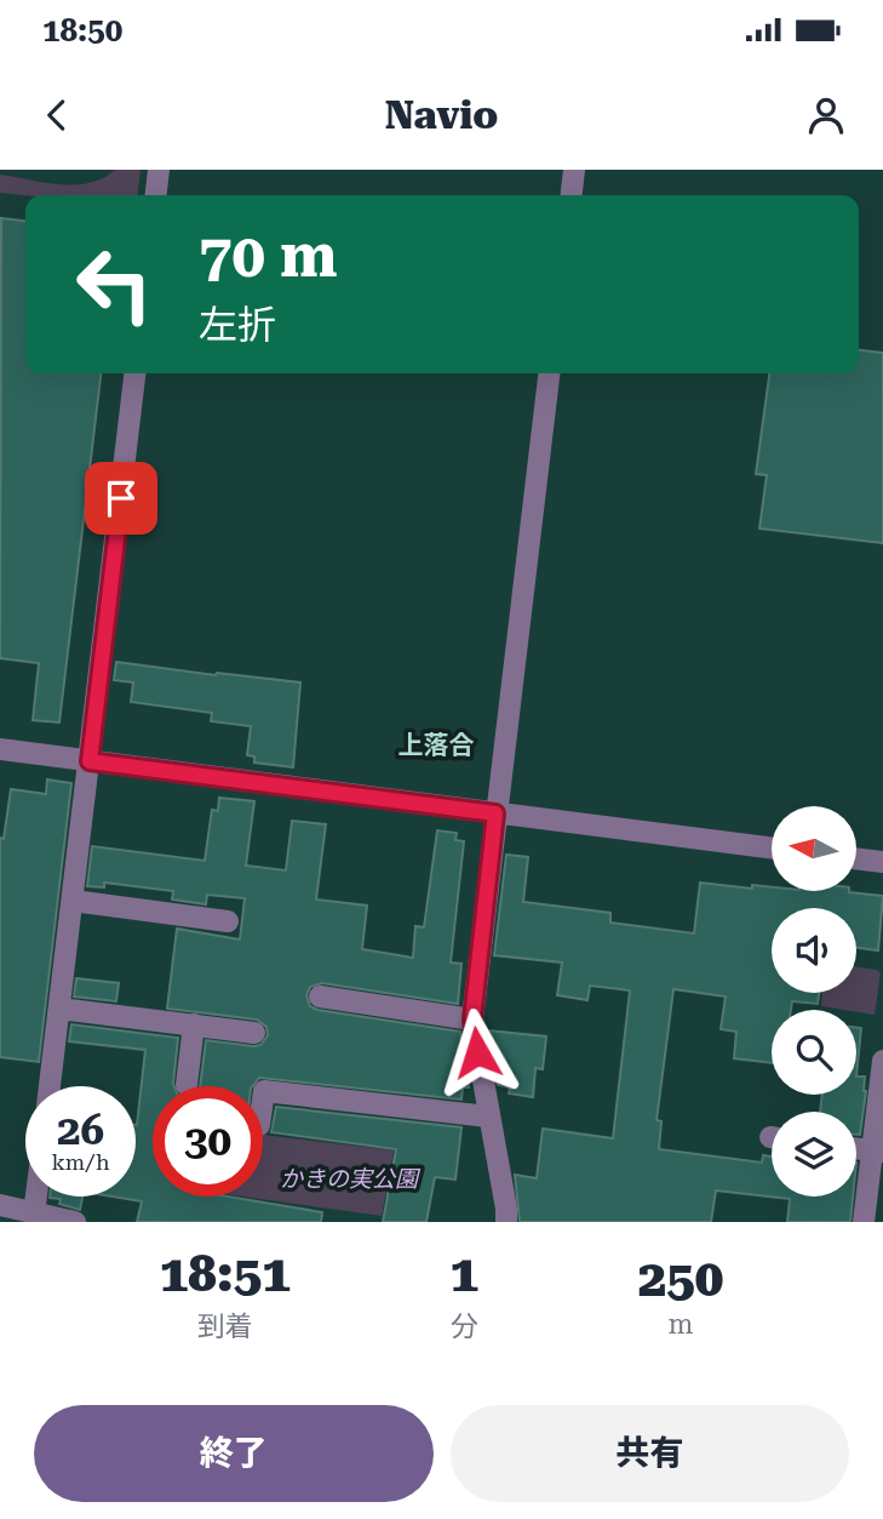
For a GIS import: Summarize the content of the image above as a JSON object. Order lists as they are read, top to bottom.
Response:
{
  "districts": ["上落合"],
  "parks": ["かきの実公園"],
  "north": "left",
  "page": {
    "status": "18:50",
    "header": "Navio",
    "turn": ["70 m", "左折"],
    "speed": "26 km/h",
    "limit": "30",
    "eta": [
      "18:51",
      "到着",
      "1",
      "分",
      "250",
      "m"
    ],
    "buttons": ["終了", "共有"]
  }
}
